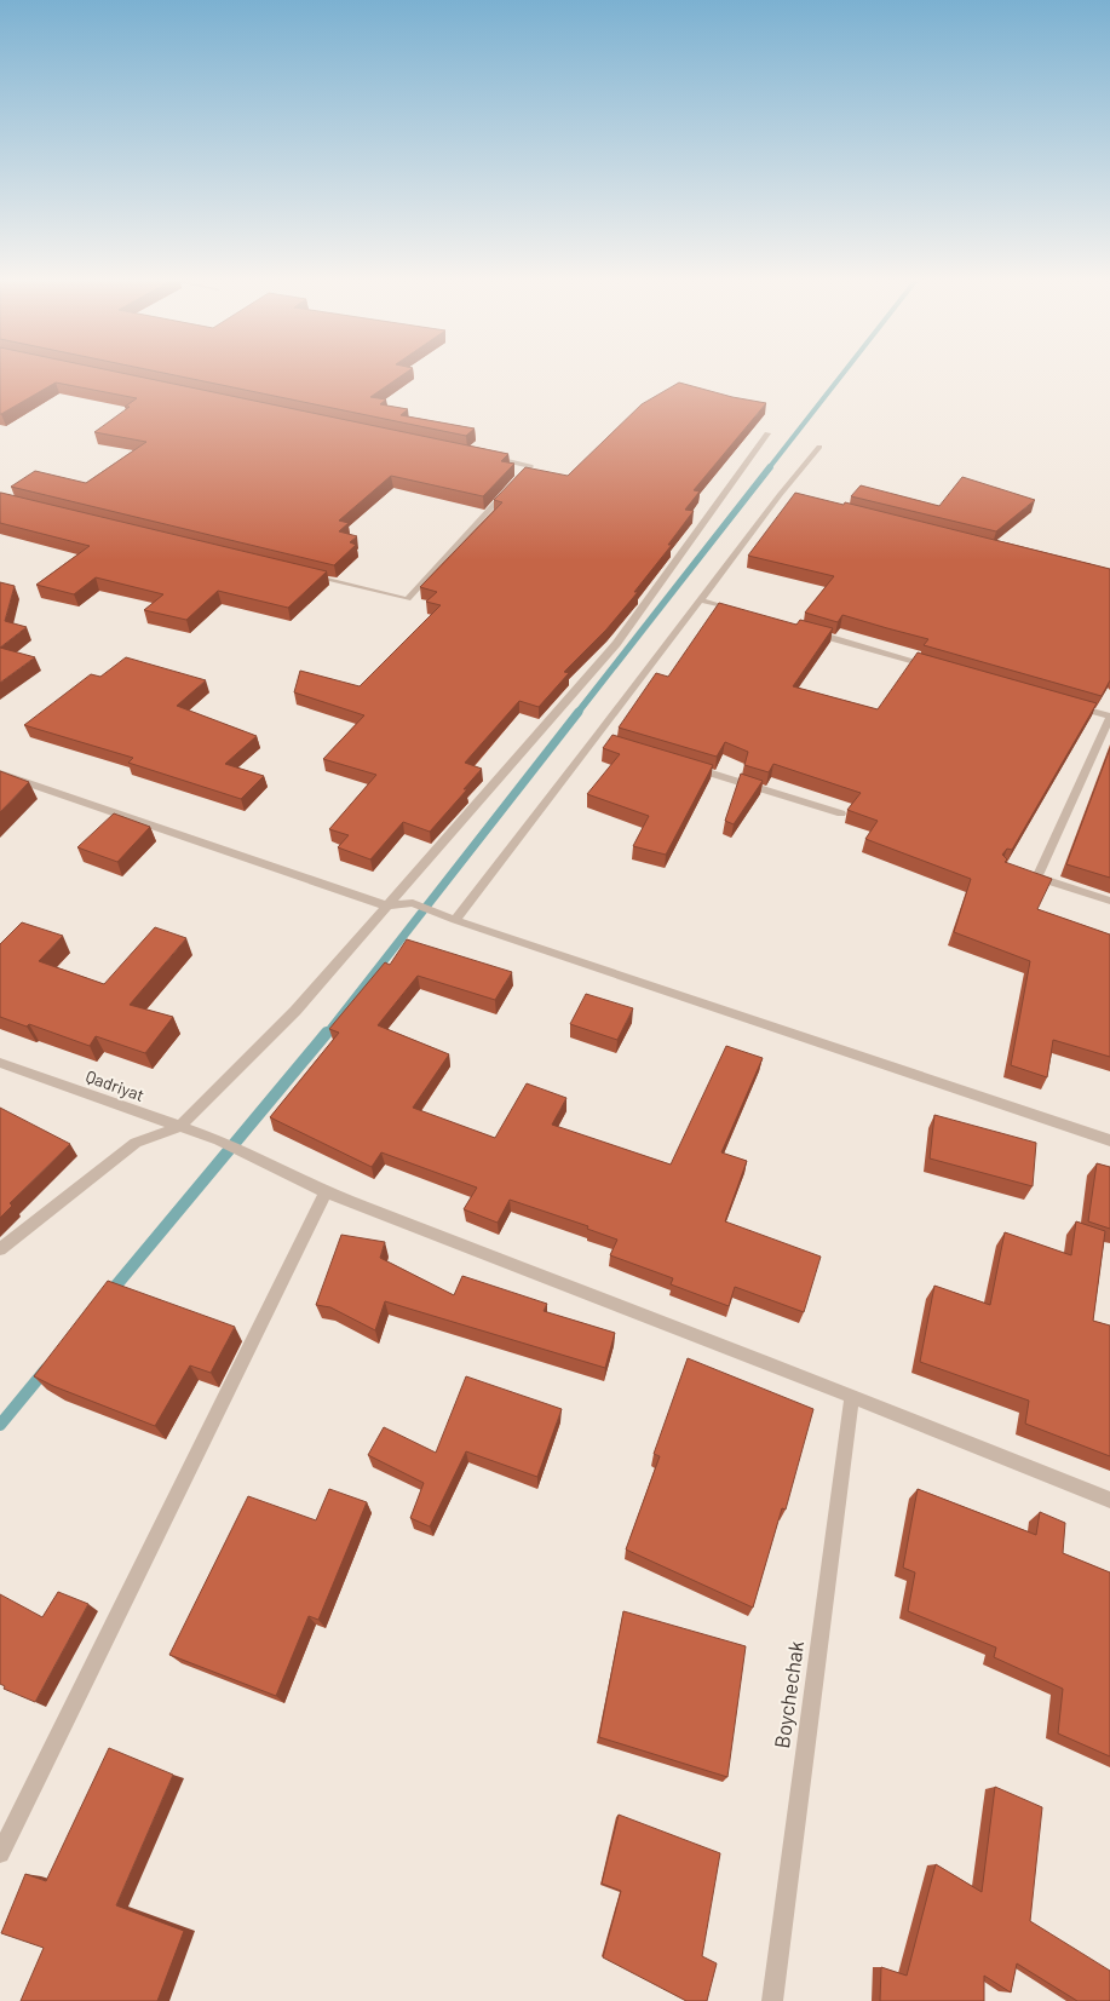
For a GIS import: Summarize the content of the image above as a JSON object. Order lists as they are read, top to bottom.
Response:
{
  "streets": {
    "street": ["Qadriyat", "Boychechak"]
  },
  "crossings": [
    ["Qadriyat", "Boychechak"]
  ]
}
